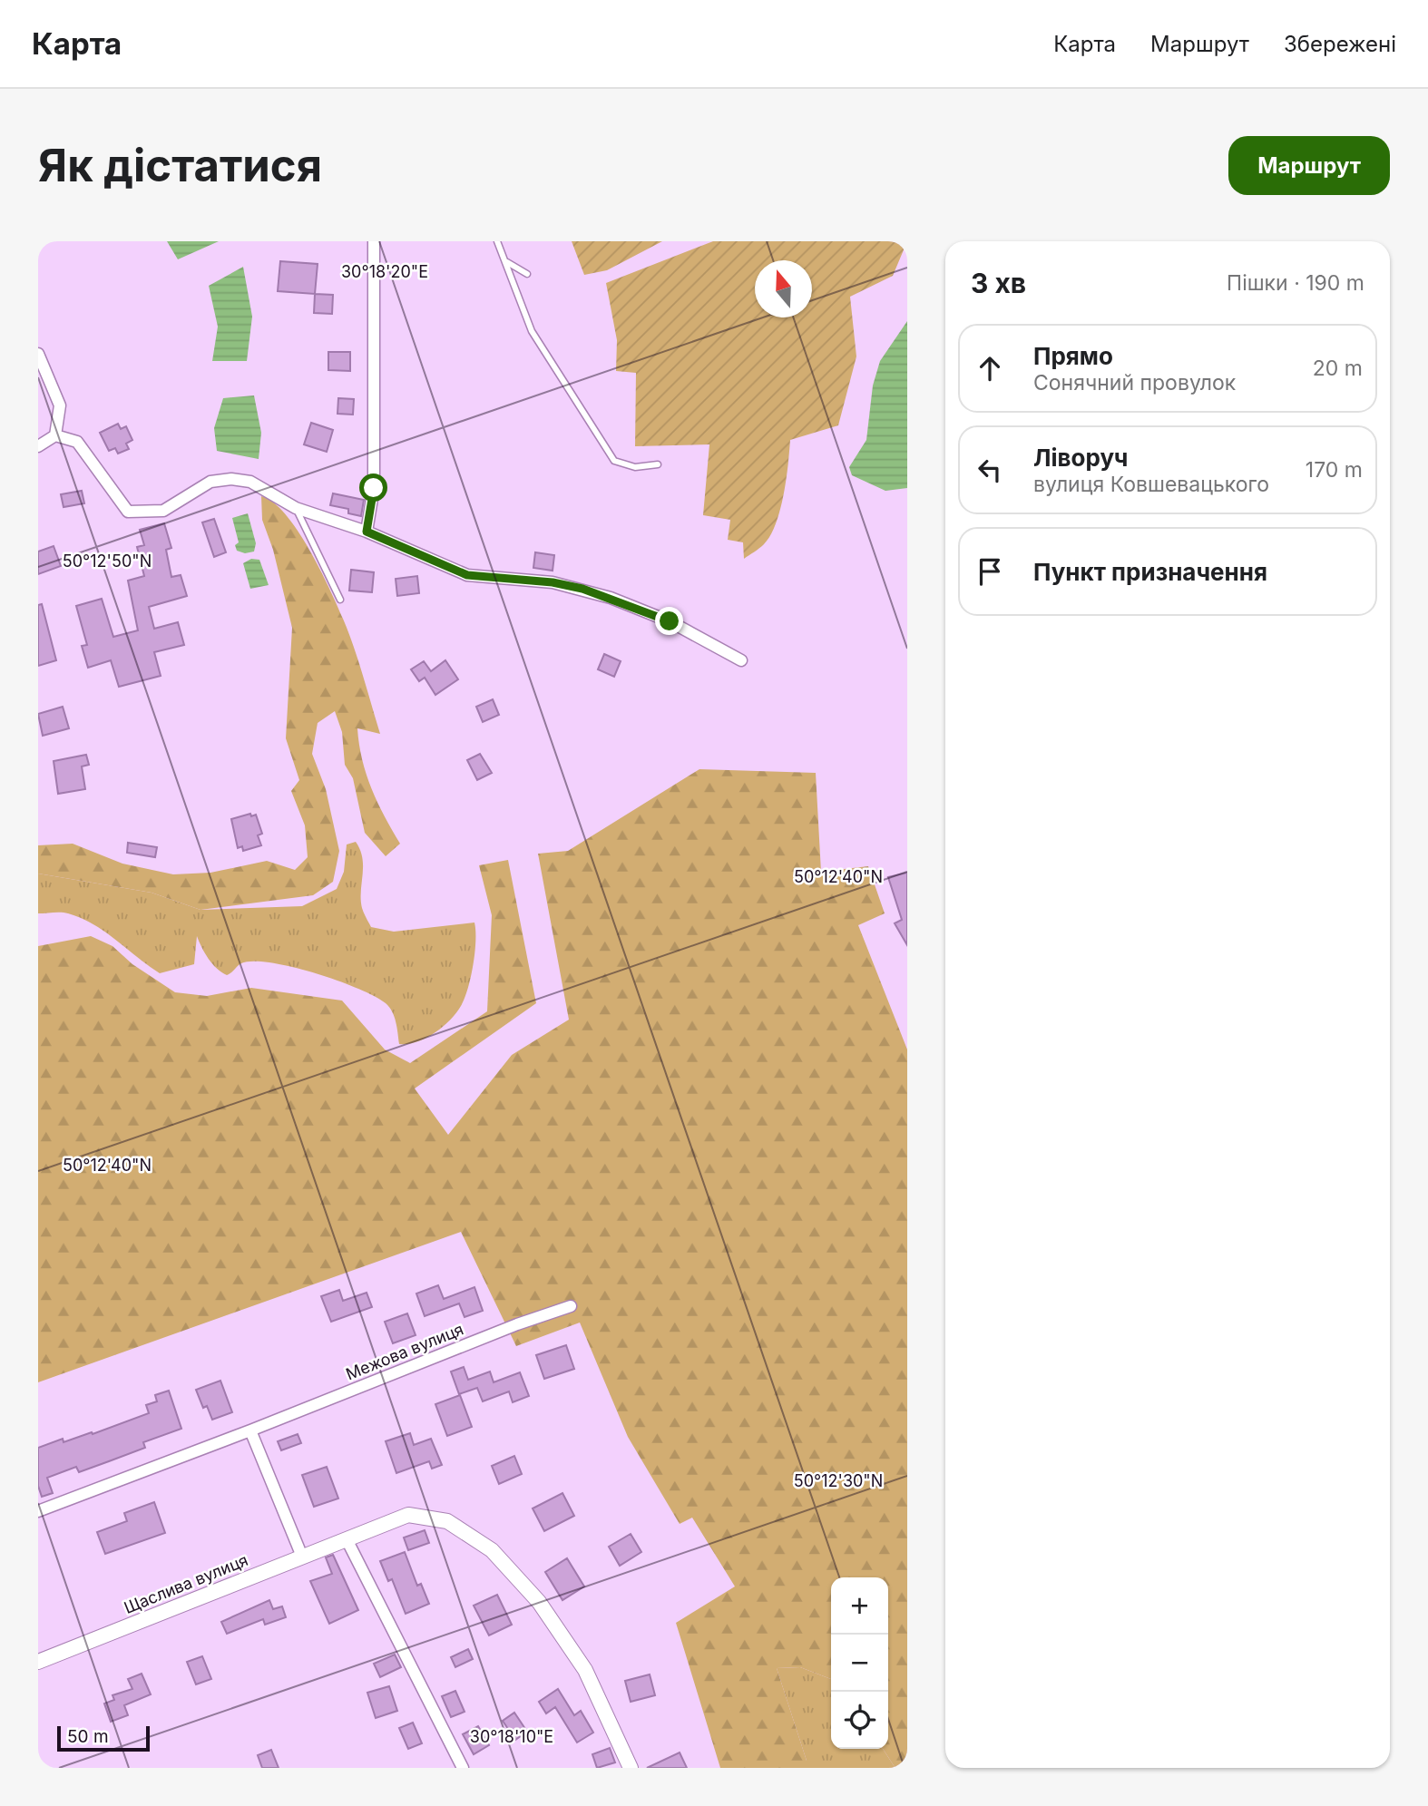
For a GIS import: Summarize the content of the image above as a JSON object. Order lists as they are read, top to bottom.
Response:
{
  "streets": {
    "street": ["Межова вулиця", "Щаслива вулиця"]
  },
  "scale_bar": "50 m",
  "north": "top",
  "page": {
    "header": "Карта",
    "nav": ["Карта", "Маршрут", "Збережені"],
    "buttons": "Маршрут",
    "title": "Як дістатися",
    "heading": ["3 хв", "Пішки · 190 m"],
    "list": [
      ["Прямо", "Сонячний провулок", "20 m"],
      ["Ліворуч", "вулиця Ковшевацького", "170 m"],
      "Пункт призначення"
    ],
    "map_buttons": ["+", "−"],
    "scale": "50 m"
  },
  "coordinates": [
    "30°18'20\"E",
    "50°12'50\"N",
    "50°12'40\"N",
    "50°12'30\"N",
    "30°18'10\"E"
  ]
}
